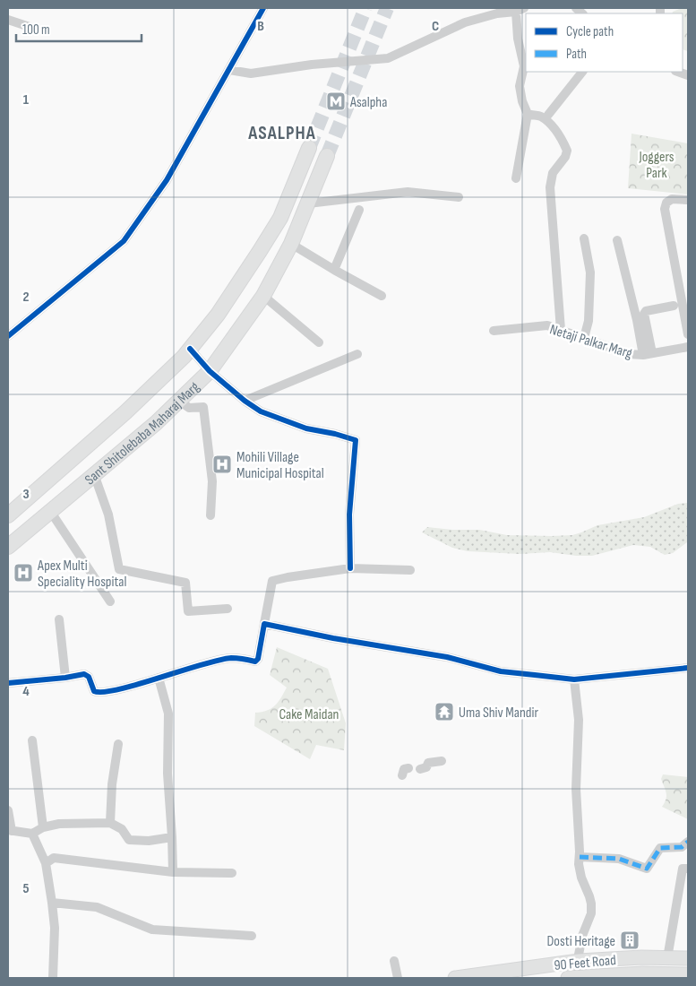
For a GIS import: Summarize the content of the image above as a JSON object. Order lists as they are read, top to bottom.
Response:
{
  "streets": {
    "main road": ["Sant Shitolebaba Maharaj Marg"],
    "street": ["Netaji Palkar Marg", "90 Feet Road"]
  },
  "districts": ["ASALPHA"],
  "parks": ["Joggers Park", "Cake Maidan"],
  "places": {
    "metro station": ["Asalpha"],
    "hospital": ["Mohili Village Municipal Hospital", "Apex Multi Speciality Hospital"],
    "temple": ["Uma Shiv Mandir"],
    "building": ["Dosti Heritage"]
  },
  "legend": ["Cycle path", "Path"],
  "scale_bar": "100 m",
  "grid": {
    "columns": ["B", "C"],
    "rows": [
      "1",
      "2",
      "3",
      "4",
      "5"
    ]
  }
}
